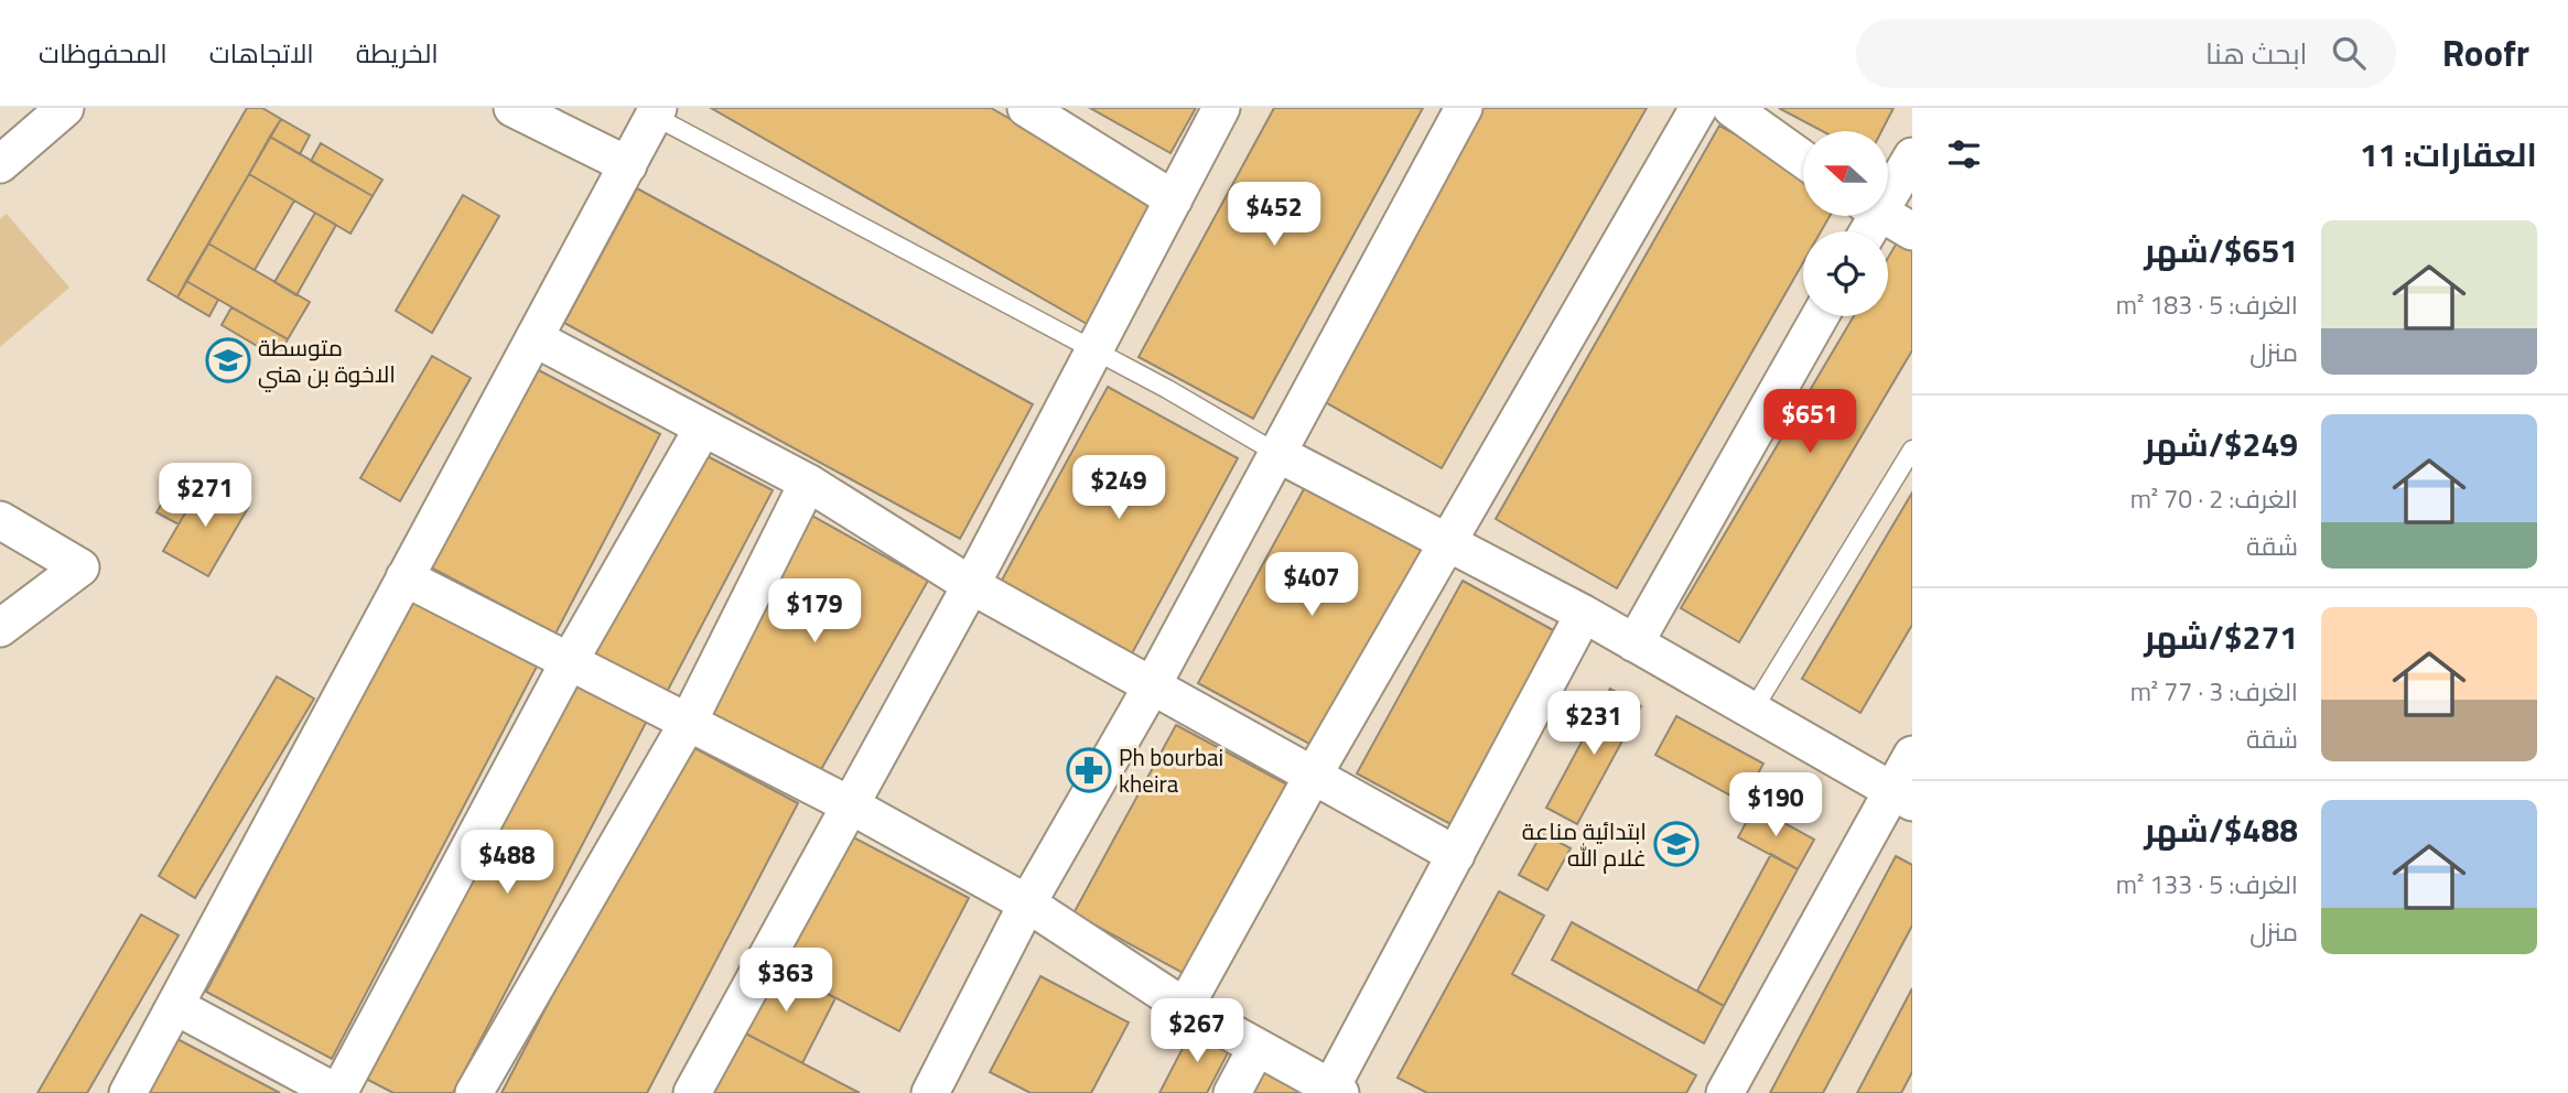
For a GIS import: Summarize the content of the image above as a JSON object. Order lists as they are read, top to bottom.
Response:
{
  "places": {
    "school or university": ["متوسطة الاخوة بن هني", "ابتدائية مناعة غلام الله"],
    "pharmacy": ["Ph bourbai kheira"]
  },
  "north": "left",
  "page": {
    "header": "Roofr",
    "search": "ابحث هنا",
    "nav": ["الخريطة", "الاتجاهات", "المحفوظات"],
    "heading": "العقارات: 11",
    "price": [
      "$452",
      "$651",
      "$249",
      "$271",
      "$407",
      "$179",
      "$231",
      "$190",
      "$488",
      "$363",
      "$267"
    ],
    "list": [
      {
        "name": "$651/شهر",
        "note": "الغرف: 5 · 183 m² · منزل"
      },
      {
        "name": "$249/شهر",
        "note": "الغرف: 2 · 70 m² · شقة"
      },
      {
        "name": "$271/شهر",
        "note": "الغرف: 3 · 77 m² · شقة"
      },
      {
        "name": "$488/شهر",
        "note": "الغرف: 5 · 133 m² · منزل"
      }
    ]
  }
}
